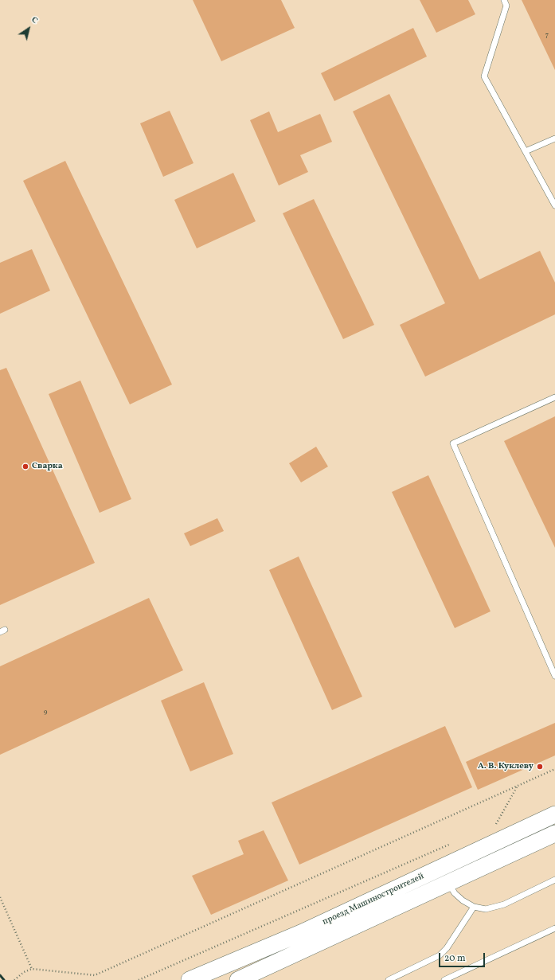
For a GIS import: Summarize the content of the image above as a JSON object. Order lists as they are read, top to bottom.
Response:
{
  "streets": {
    "main road": ["проезд Машиностроителей"]
  },
  "places": ["Сварка", "А. В. Куклеву"],
  "house_numbers": ["7", "9"],
  "scale_bar": "20 m",
  "north": "top right"
}
